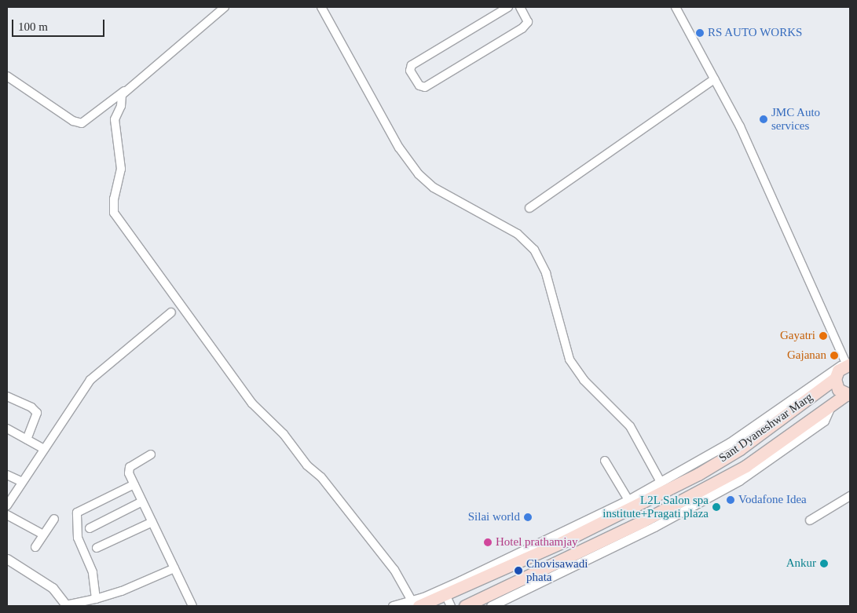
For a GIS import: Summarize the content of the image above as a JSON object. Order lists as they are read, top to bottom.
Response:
{
  "streets": {
    "main road": ["Sant Dyaneshwar Marg"]
  },
  "places": [
    "RS AUTO WORKS",
    "JMC Auto services",
    "Gayatri",
    "Gajanan",
    "Vodafone Idea",
    "L2L Salon spa institute+Pragati plaza",
    "Silai world",
    "Hotel prathamjay",
    "Ankur",
    "Chovisawadi phata"
  ],
  "scale_bar": "100 m"
}
